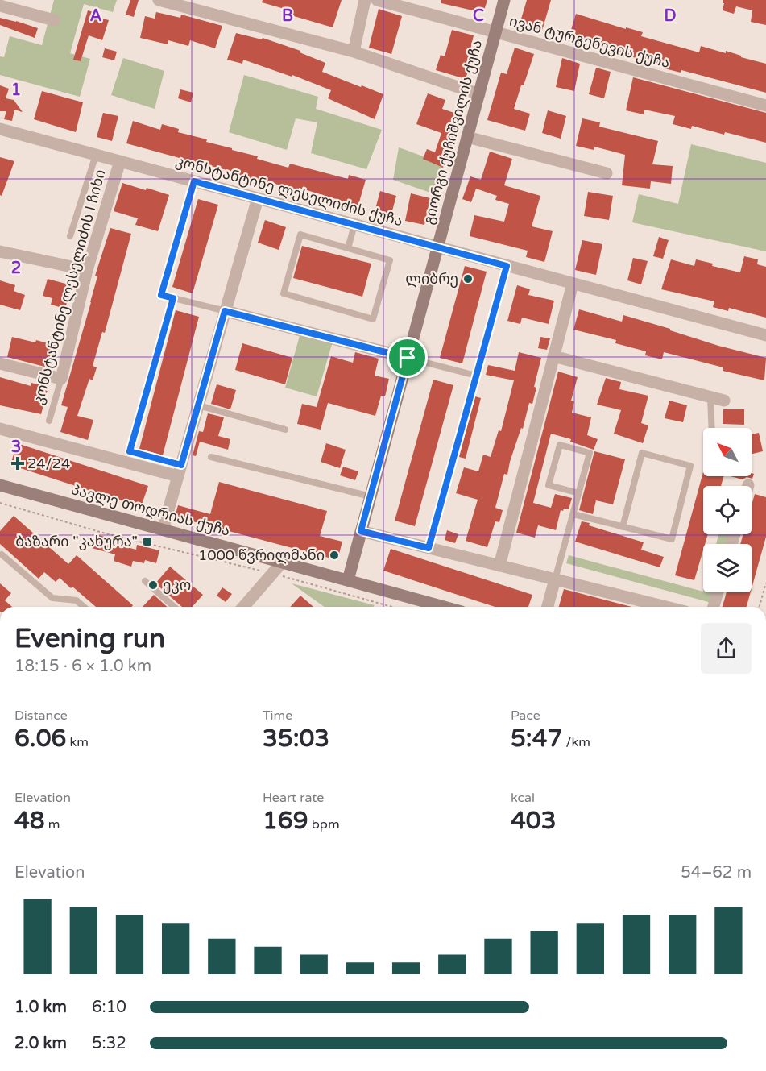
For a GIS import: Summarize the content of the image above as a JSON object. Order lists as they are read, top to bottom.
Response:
{
  "streets": {
    "street": [
      "ივან ტურგენევის ქუჩა",
      "გიორგი ქუჩიშვილის ქუჩა",
      "კონსტანტინე ლესელიძის ქუჩა",
      "კონსტანტინე ლესელიძის I ჩიხი",
      "პავლე თოდრიას ქუჩა"
    ]
  },
  "crossings": [
    ["ივან ტურგენევის ქუჩა", "გიორგი ქუჩიშვილის ქუჩა"],
    ["გიორგი ქუჩიშვილის ქუჩა", "კონსტანტინე ლესელიძის ქუჩა"],
    ["გიორგი ქუჩიშვილის ქუჩა", "პავლე თოდრიას ქუჩა"],
    ["კონსტანტინე ლესელიძის ქუჩა", "კონსტანტინე ლესელიძის I ჩიხი"]
  ],
  "places": {
    "other": ["ლიბრე", "1000 წვრილმანი", "ეკო"],
    "health": ["24/24"],
    "transit": ["ბაზარი \"კახურა\""]
  },
  "north": "top left",
  "page": {
    "heading": ["Evening run", "18:15 · 6 × 1.0 km"],
    "stats": [
      ["Distance", "6.06 km"],
      ["Time", "35:03"],
      ["Pace", "5:47 /km"],
      ["Elevation", "48 m"],
      ["Heart rate", "169 bpm"],
      ["kcal", "403"]
    ],
    "chart": ["Elevation", "54–62 m"],
    "list": [
      {
        "name": "1.0 km",
        "note": "6:10"
      },
      {
        "name": "2.0 km",
        "note": "5:32"
      }
    ]
  },
  "grid": {
    "columns": [
      "A",
      "B",
      "C",
      "D"
    ],
    "rows": ["1", "2", "3"]
  }
}
